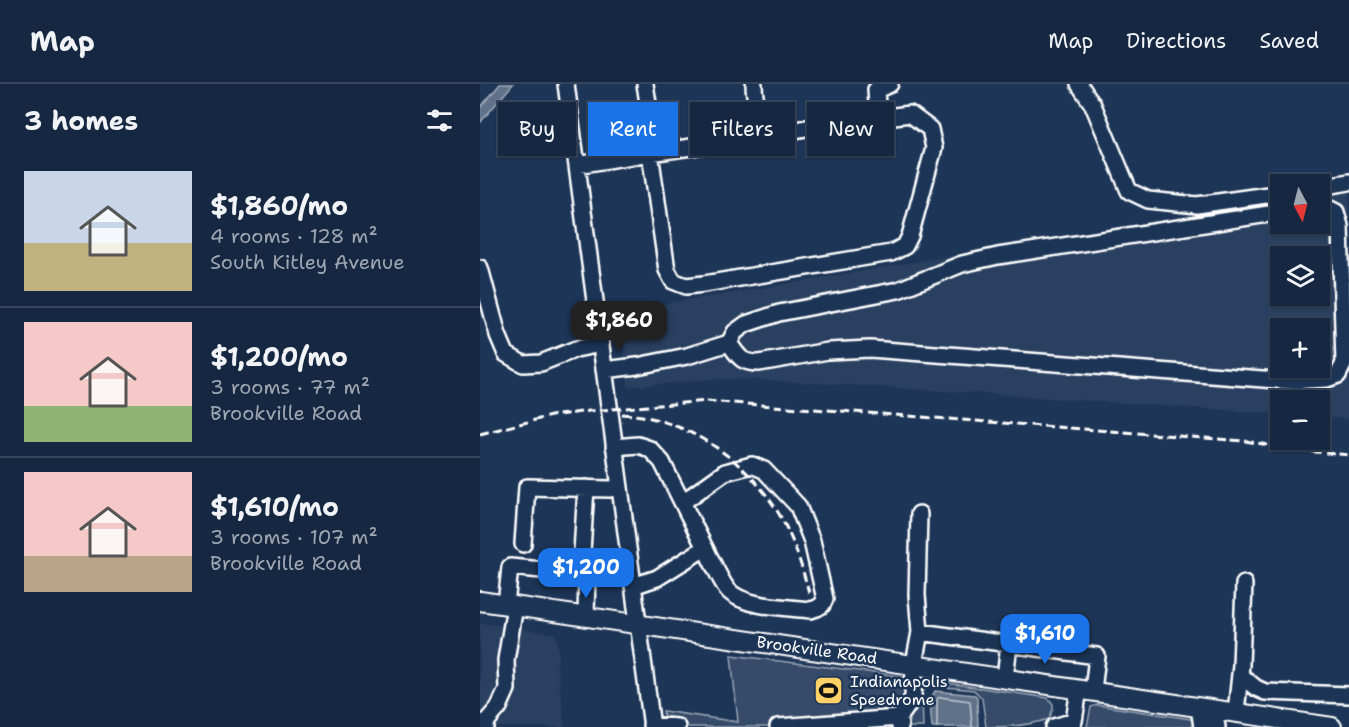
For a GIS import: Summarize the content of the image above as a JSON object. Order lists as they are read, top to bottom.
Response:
{
  "streets": {
    "main road": ["Brookville Road"]
  },
  "places": {
    "sports": ["Indianapolis Speedrome"]
  },
  "north": "bottom",
  "page": {
    "header": "Map",
    "nav": ["Map", "Directions", "Saved"],
    "heading": "3 homes",
    "chip": [
      "Buy",
      "Rent",
      "Filters",
      "New"
    ],
    "list": [
      {
        "name": "$1,860/mo",
        "note": "4 rooms · 128 m² · South Kitley Avenue"
      },
      {
        "name": "$1,200/mo",
        "note": "3 rooms · 77 m² · Brookville Road"
      },
      {
        "name": "$1,610/mo",
        "note": "3 rooms · 107 m² · Brookville Road"
      }
    ],
    "map_buttons": ["+", "−"],
    "price": ["$1,860", "$1,200", "$1,610"]
  }
}
